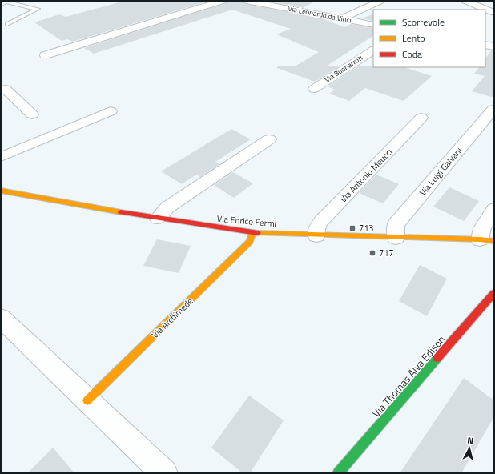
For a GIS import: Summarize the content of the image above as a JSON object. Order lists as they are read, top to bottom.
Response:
{
  "streets": {
    "street": [
      "Via Leonardo da Vinci",
      "Via Buonarroti",
      "Via Luigi Galvani",
      "Via Antonio Meucci",
      "Via Enrico Fermi",
      "Via Archimede",
      "Via Thomas Alva Edison"
    ]
  },
  "crossings": [
    ["Via Luigi Galvani", "Via Enrico Fermi"],
    ["Via Antonio Meucci", "Via Enrico Fermi"],
    ["Via Enrico Fermi", "Via Archimede"]
  ],
  "places": {
    "transit": ["713", "717"]
  },
  "legend": ["Scorrevole", "Lento", "Coda"],
  "north": "top"
}
